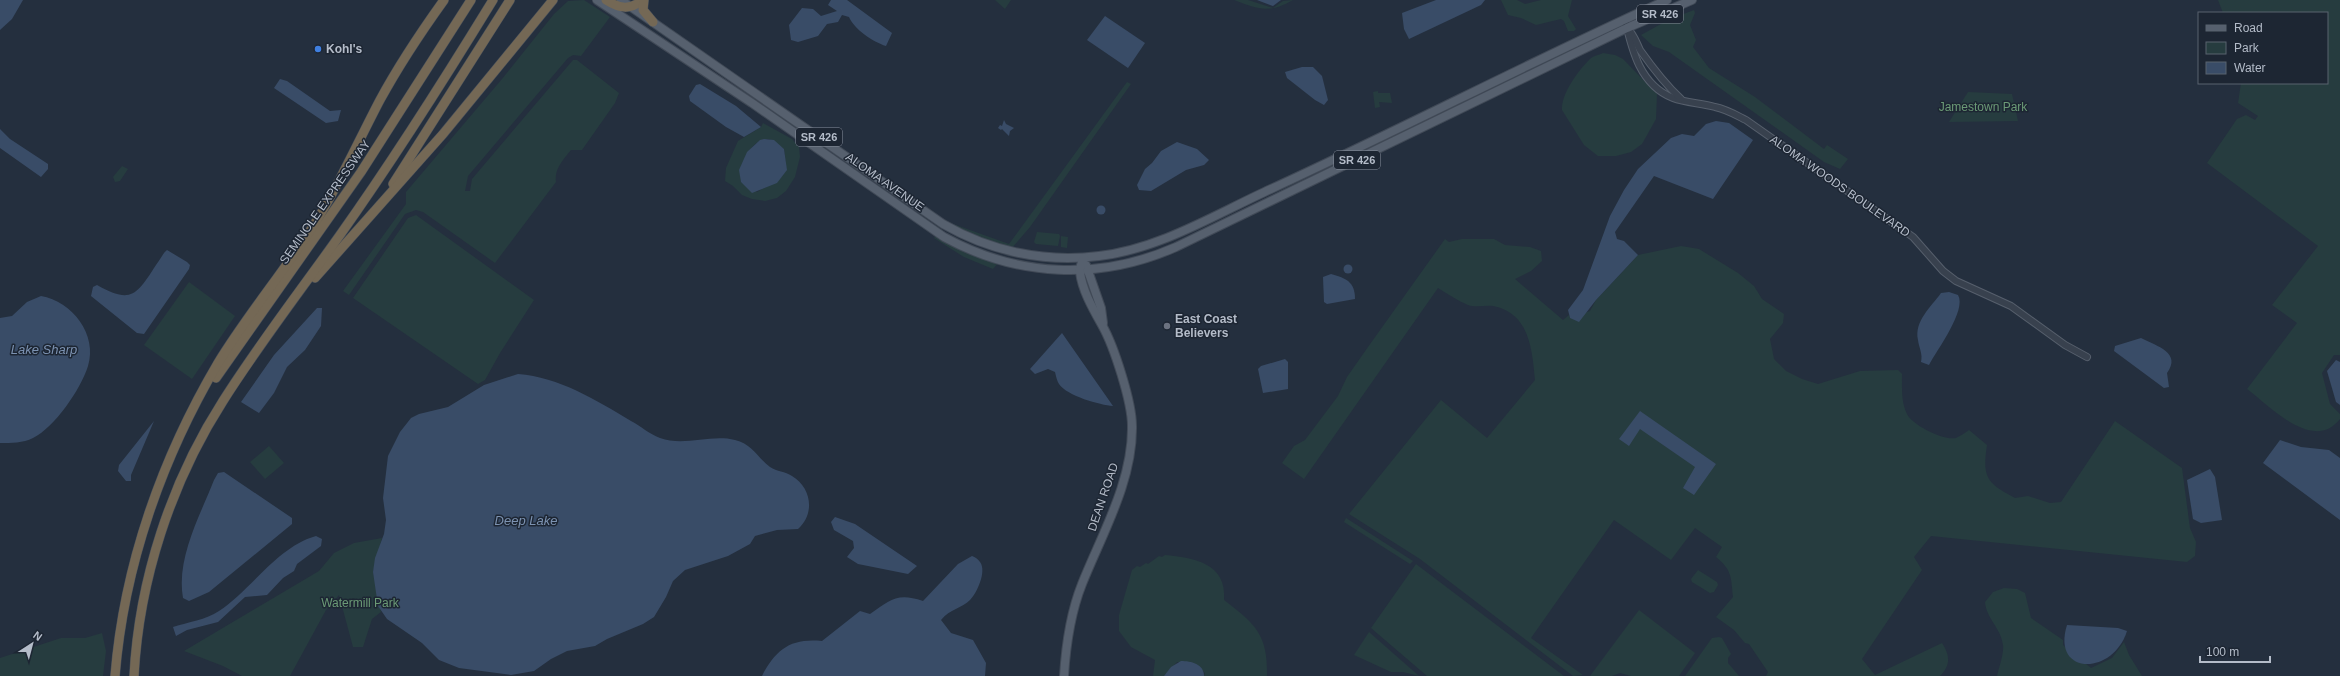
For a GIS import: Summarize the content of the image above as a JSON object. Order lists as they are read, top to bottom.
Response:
{
  "streets": {
    "highway": ["SEMINOLE EXPRESSWAY"],
    "main road": ["SR 426", "ALOMA AVENUE", "DEAN ROAD"],
    "street": ["ALOMA WOODS BOULEVARD"]
  },
  "crossings": [
    ["SR 426", "ALOMA AVENUE"],
    ["SR 426", "ALOMA WOODS BOULEVARD"],
    ["SR 426", "DEAN ROAD"],
    ["ALOMA AVENUE", "DEAN ROAD"]
  ],
  "water": ["Lake Sharp", "Deep Lake"],
  "parks": ["Jamestown Park", "Watermill Park"],
  "places": ["Kohl's", "East Coast Believers"],
  "legend": ["Road", "Park", "Water"],
  "scale_bar": "100 m",
  "north": "top right"
}
